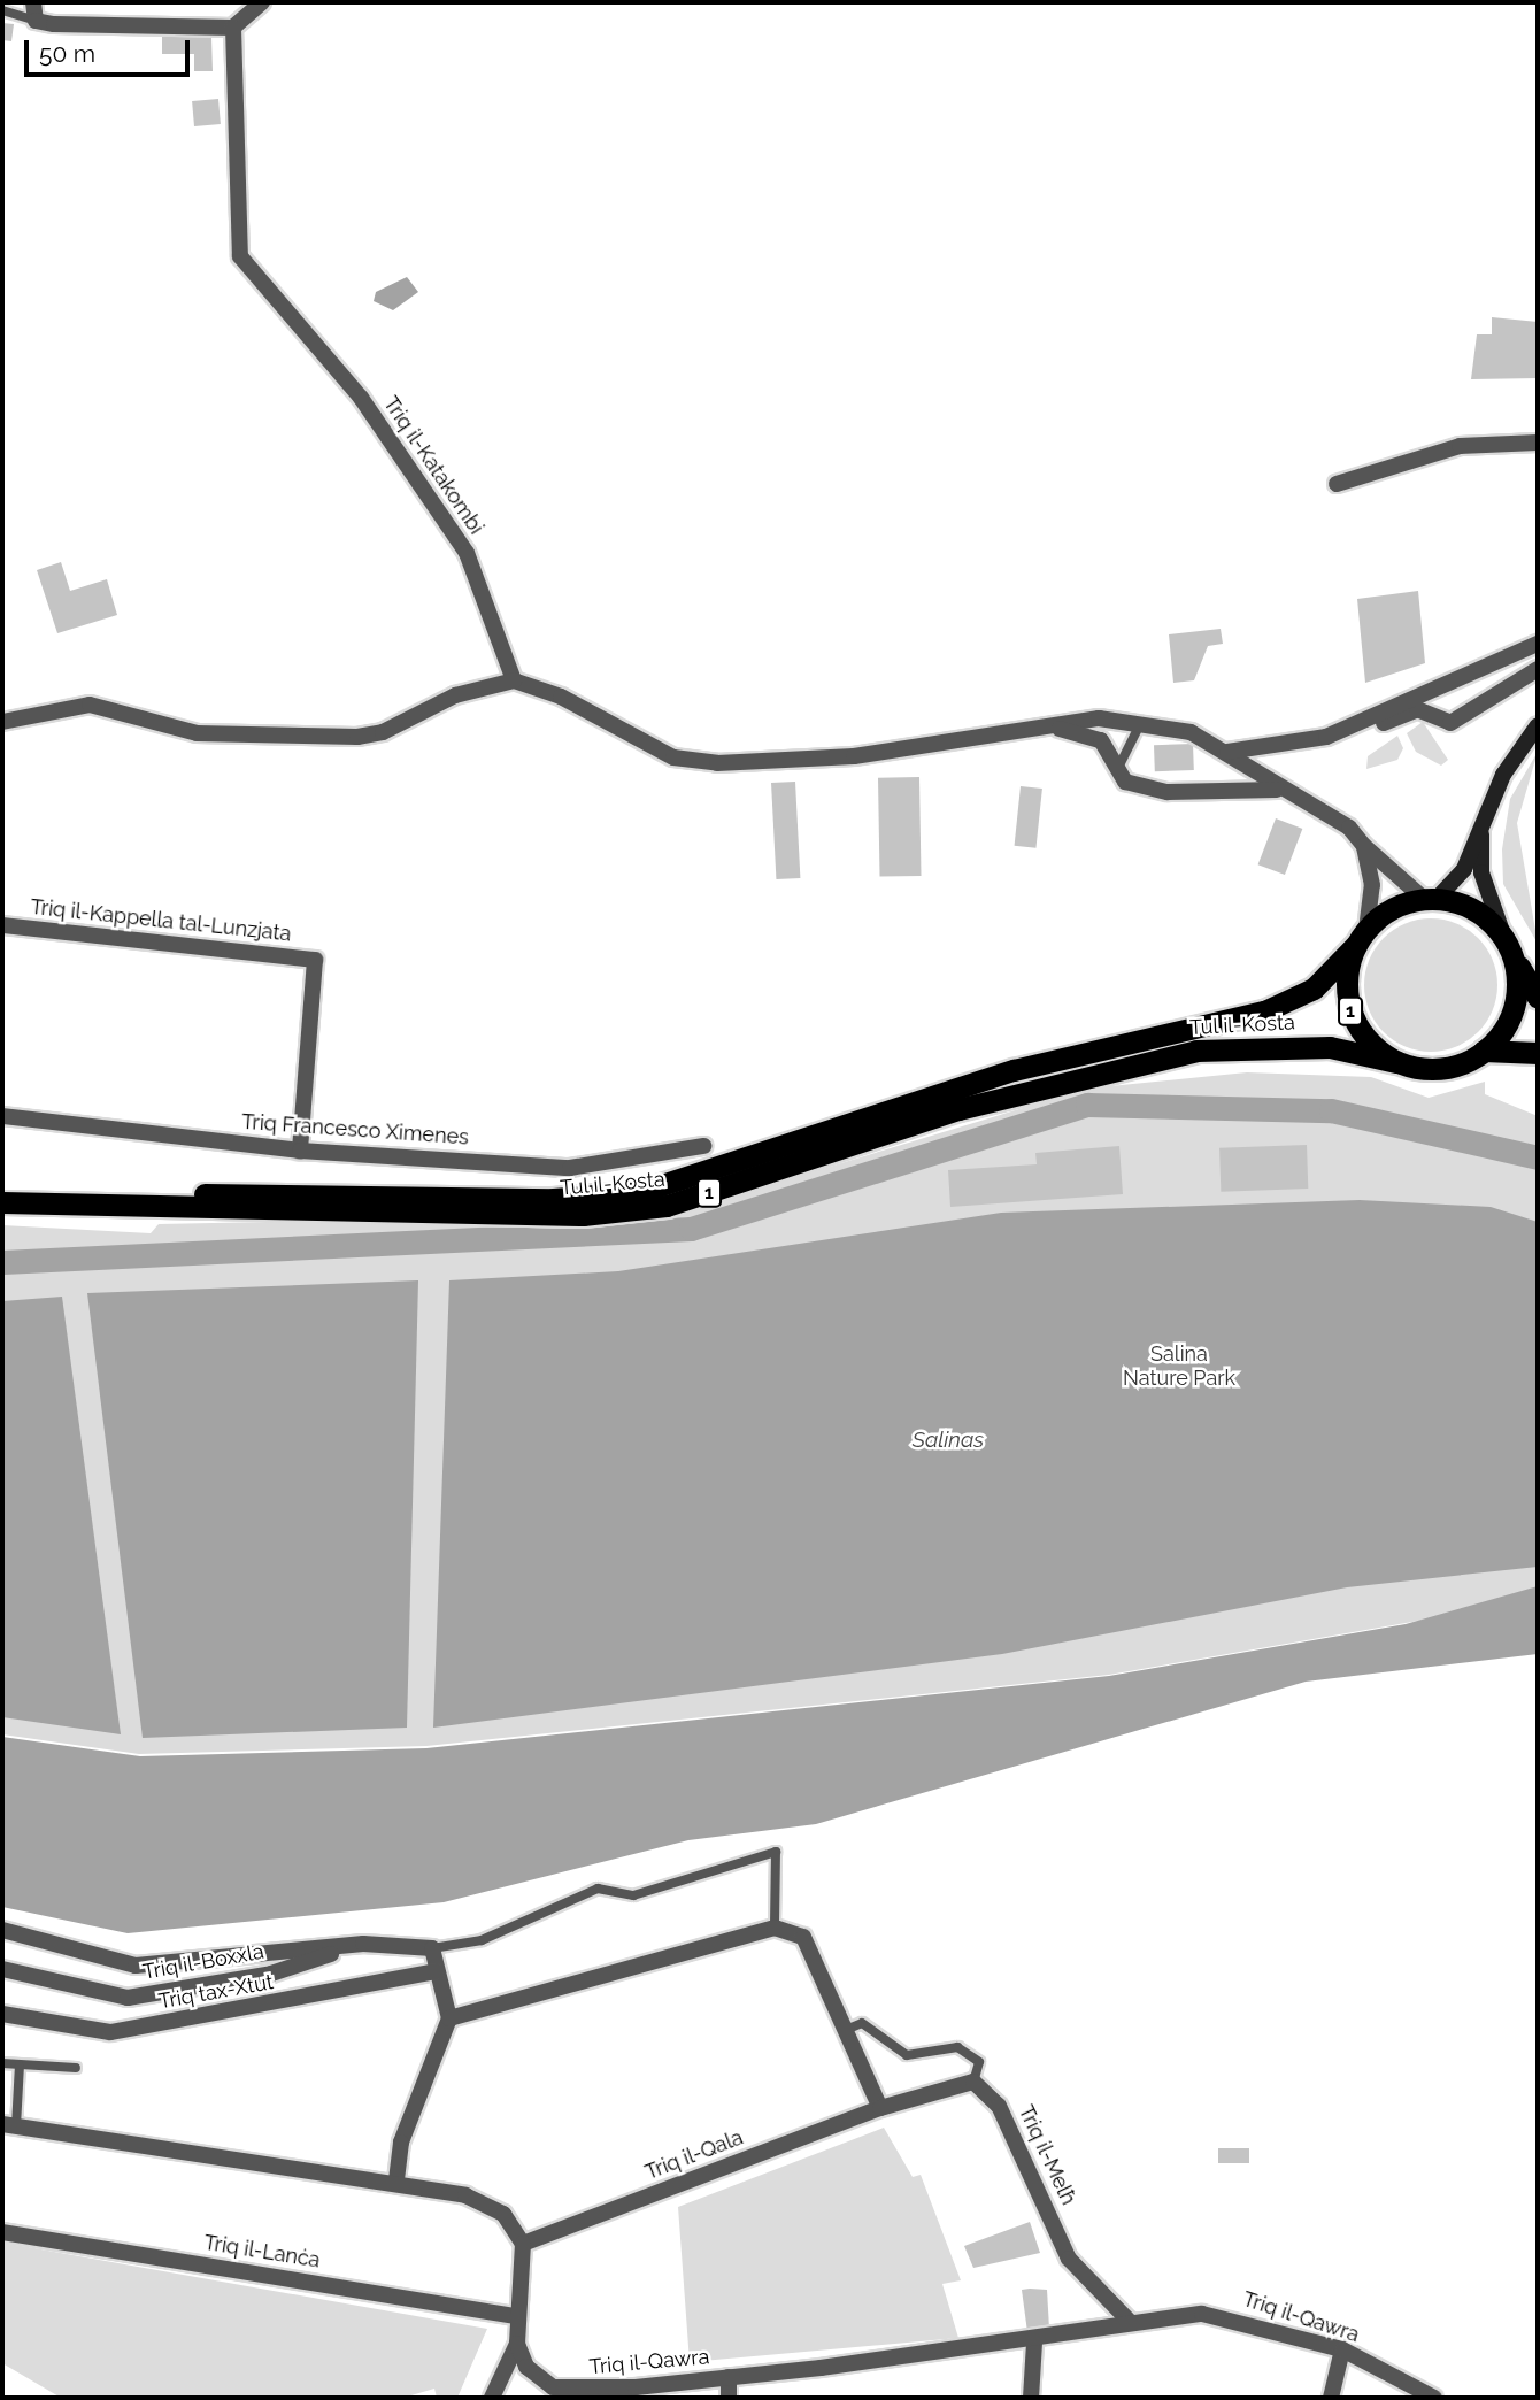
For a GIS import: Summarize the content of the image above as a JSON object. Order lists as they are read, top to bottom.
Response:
{
  "streets": {
    "highway": ["1", "Tul il-Kosta"],
    "street": [
      "Triq il-Katakombi",
      "Triq il-Kappella tal-Lunzjata",
      "Triq Francesco Ximenes",
      "Triq il-Boxxla",
      "Triq tax-Xtut",
      "Triq il-Qala",
      "Triq il-Melħ",
      "Triq il-Lanċa",
      "Triq il-Qawra"
    ]
  },
  "crossings": [
    ["Triq il-Kappella tal-Lunzjata", "Triq Francesco Ximenes"],
    ["1", "Tul il-Kosta"],
    ["Triq il-Qala", "Triq il-Qawra"],
    ["Triq il-Melħ", "Triq il-Qawra"],
    ["Triq il-Lanċa", "Triq il-Qawra"]
  ],
  "water": ["Salinas"],
  "parks": ["Salina Nature Park"],
  "scale_bar": "50 m"
}
